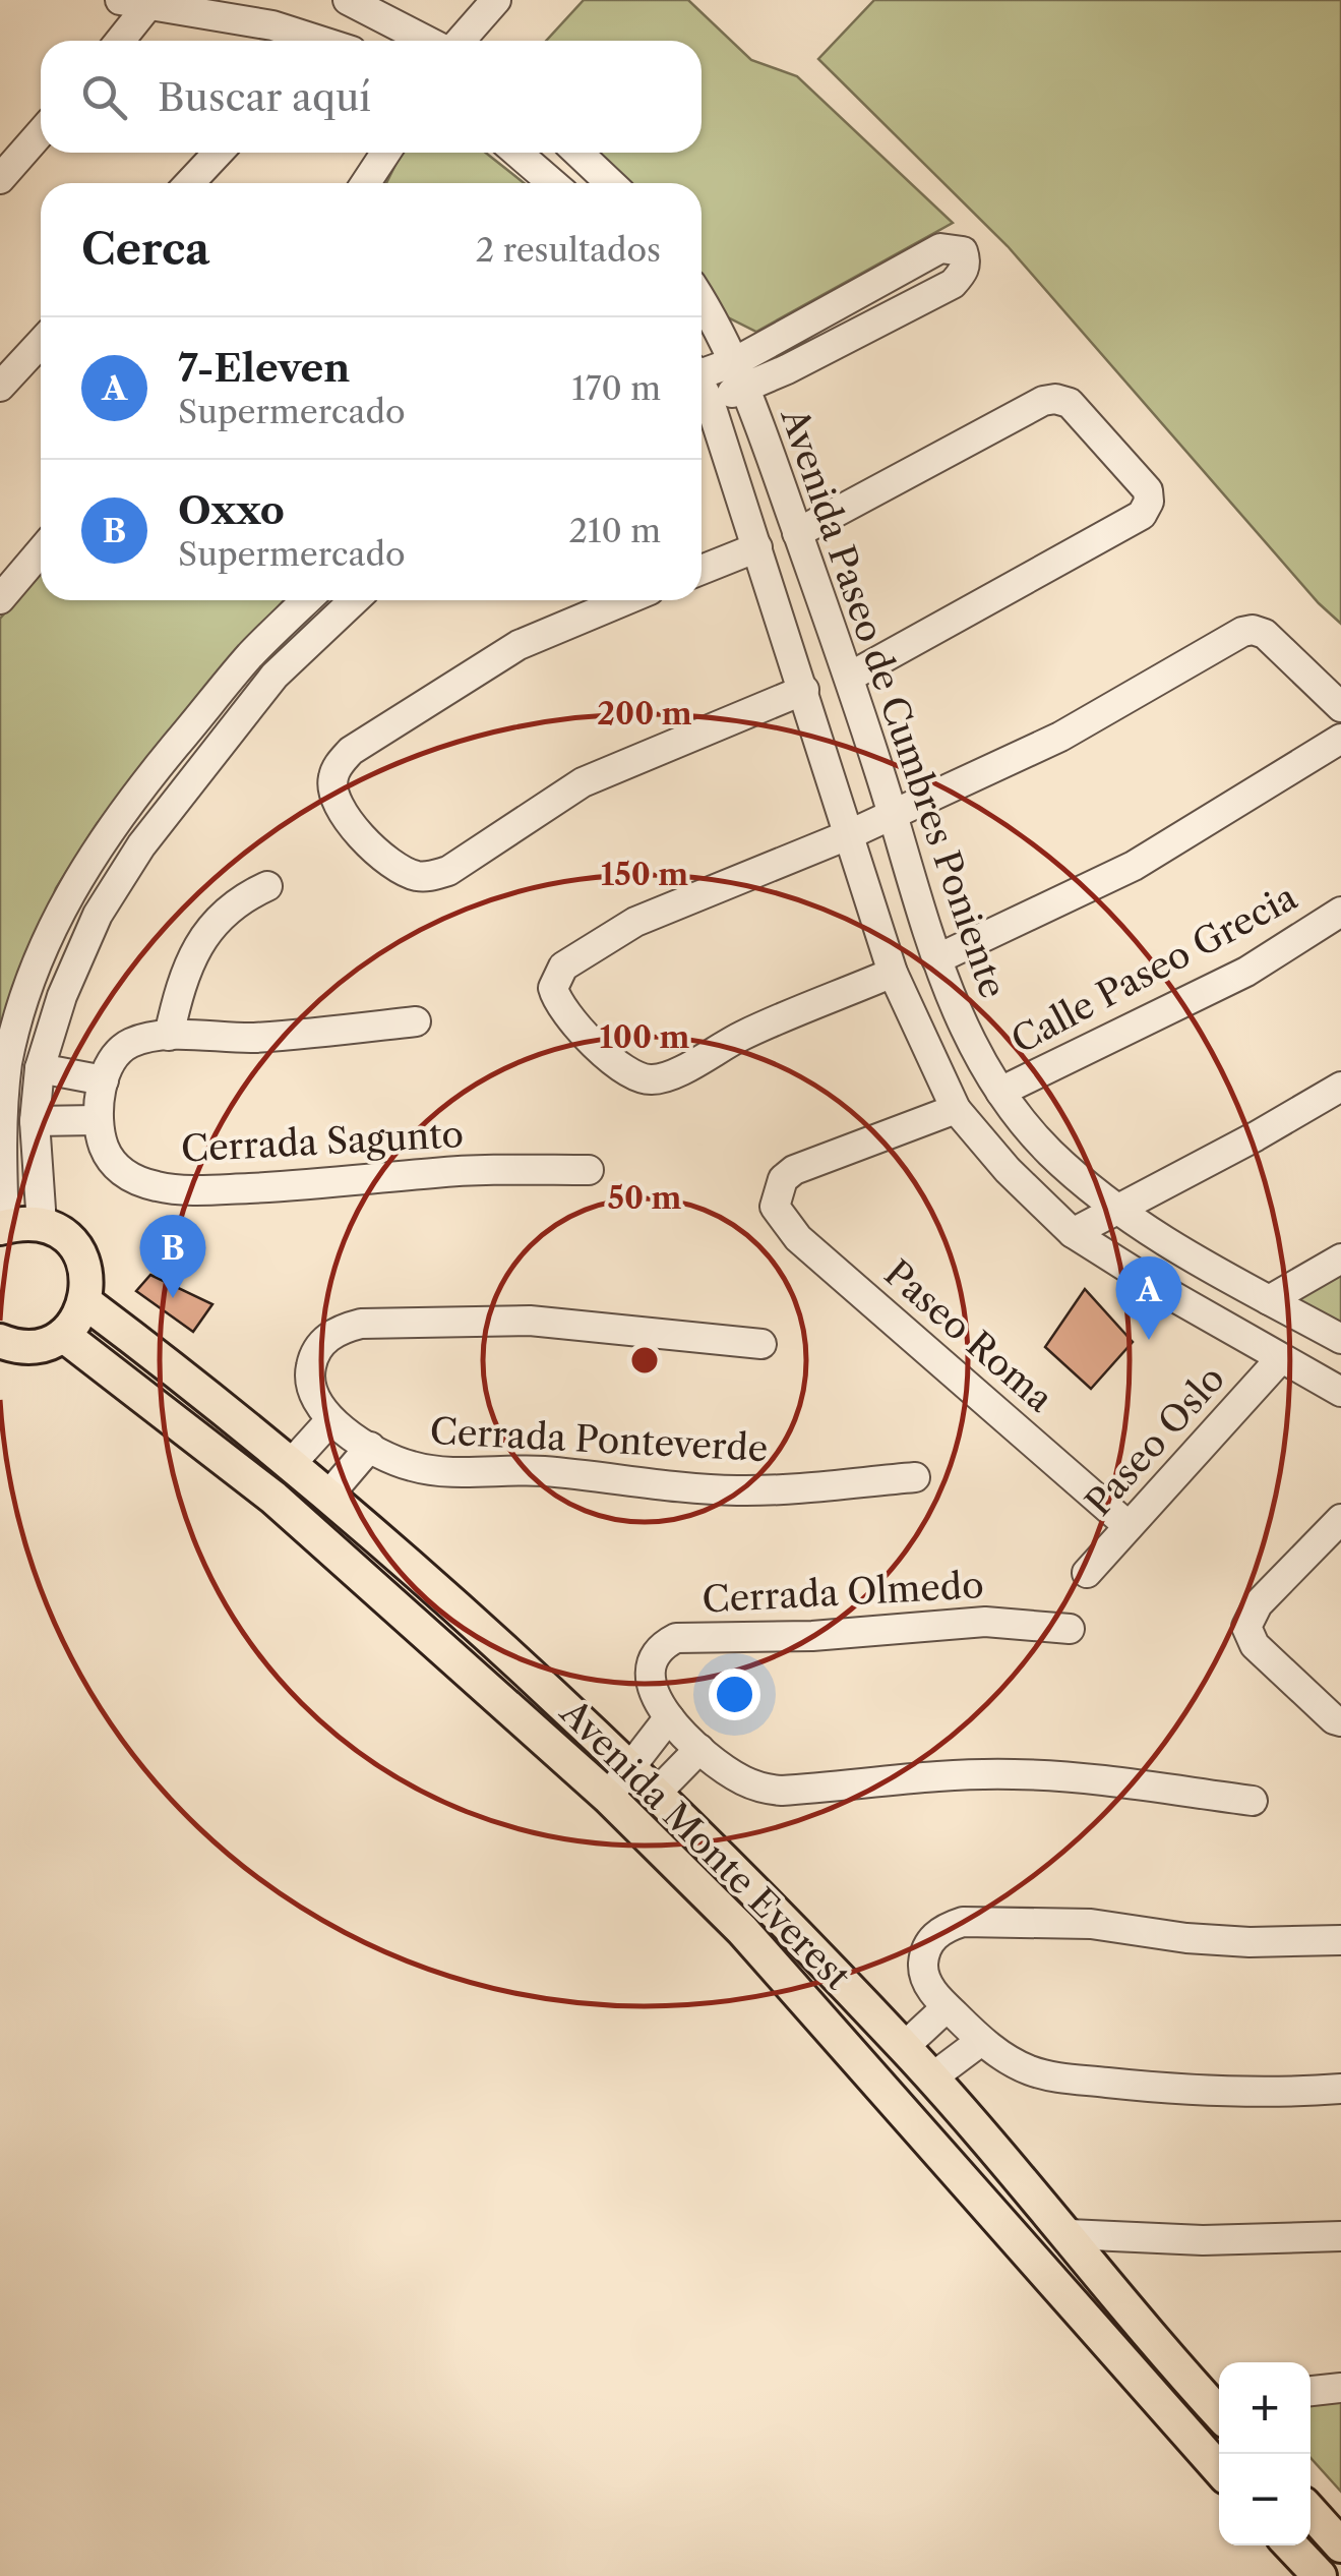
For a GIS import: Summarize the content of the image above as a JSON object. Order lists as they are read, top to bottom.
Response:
{
  "streets": {
    "main road": ["Avenida Monte Everest"],
    "street": [
      "Avenida Paseo de Cumbres Poniente",
      "Calle Paseo Grecia",
      "Cerrada Sagunto",
      "Paseo Roma",
      "Cerrada Ponteverde",
      "Paseo Oslo",
      "Cerrada Olmedo"
    ]
  },
  "crossings": [
    ["Avenida Paseo de Cumbres Poniente", "Calle Paseo Grecia"],
    ["Paseo Roma", "Paseo Oslo"]
  ],
  "page": {
    "search": "Buscar aquí",
    "heading": ["Cerca", "2 resultados"],
    "list": [
      {
        "mark": "A",
        "name": "7-Eleven",
        "note": "Supermercado",
        "value": "170 m"
      },
      {
        "mark": "B",
        "name": "Oxxo",
        "note": "Supermercado",
        "value": "210 m"
      }
    ],
    "pins": ["B", "A"],
    "map_buttons": ["+", "−"]
  },
  "rings": [
    "200 m",
    "150 m",
    "100 m",
    "50 m"
  ]
}
